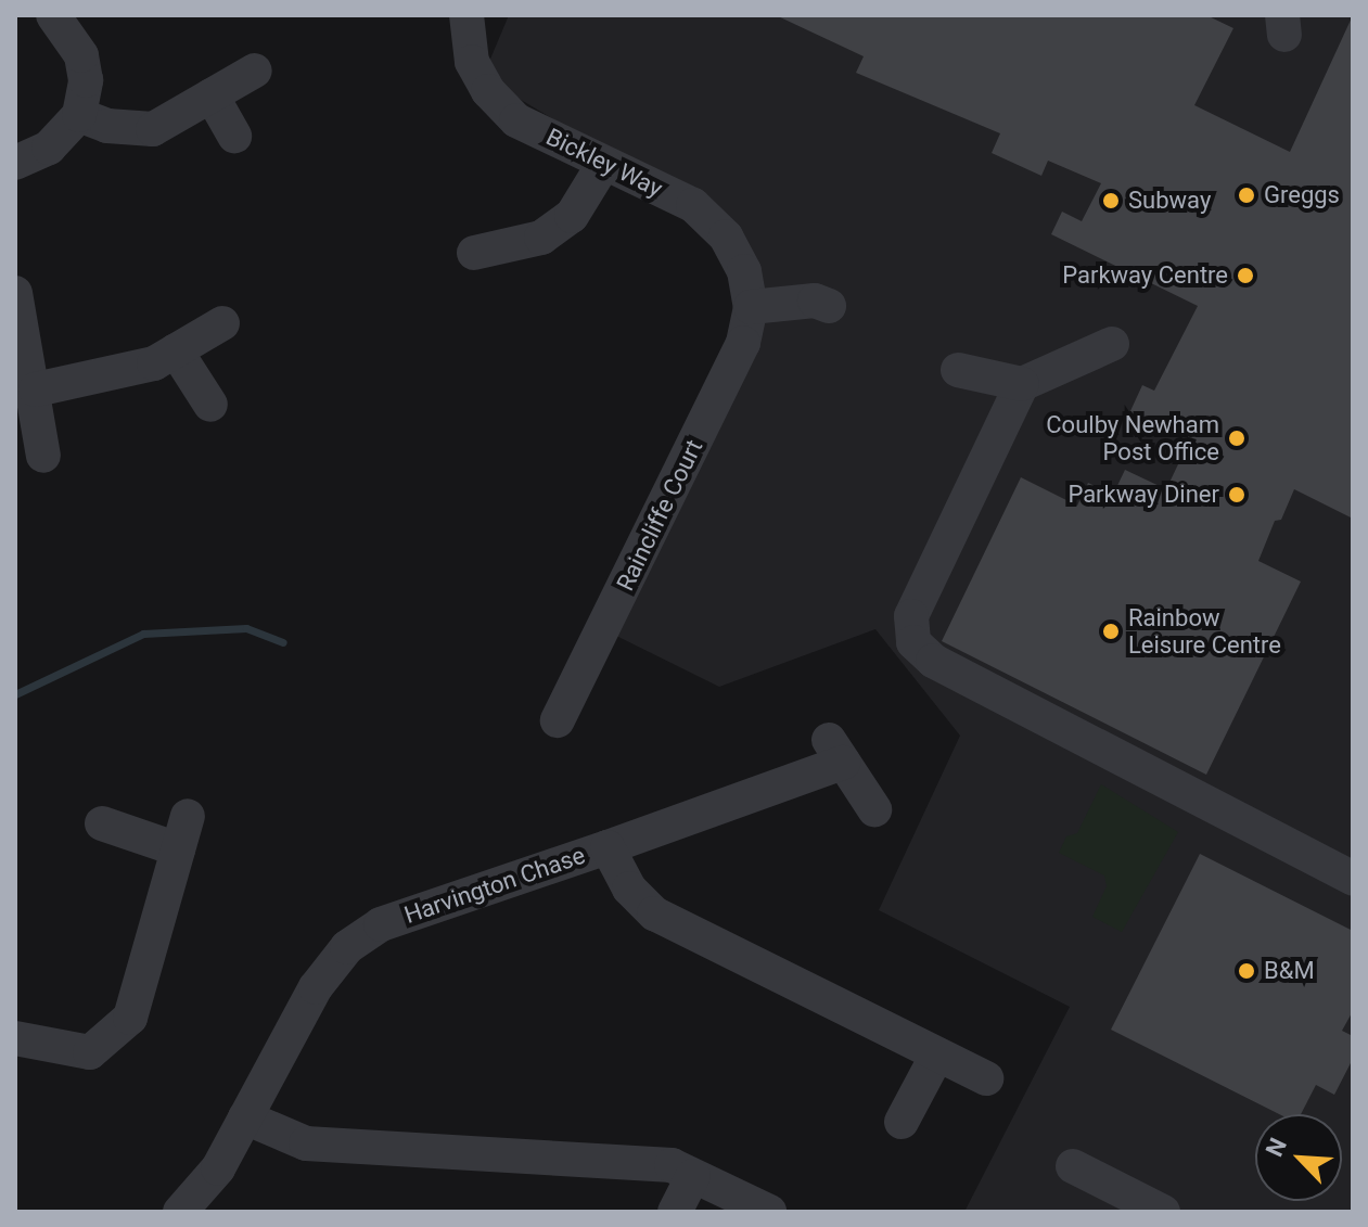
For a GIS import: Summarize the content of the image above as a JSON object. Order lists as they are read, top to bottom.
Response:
{
  "streets": {
    "street": ["Bickley Way", "Raincliffe Court", "Harvington Chase"]
  },
  "crossings": [
    ["Bickley Way", "Raincliffe Court"]
  ],
  "places": [
    "Greggs",
    "Subway",
    "Parkway Centre",
    "Coulby Newham Post Office",
    "Parkway Diner",
    "Rainbow Leisure Centre",
    "B&M"
  ],
  "north": "top left"
}
